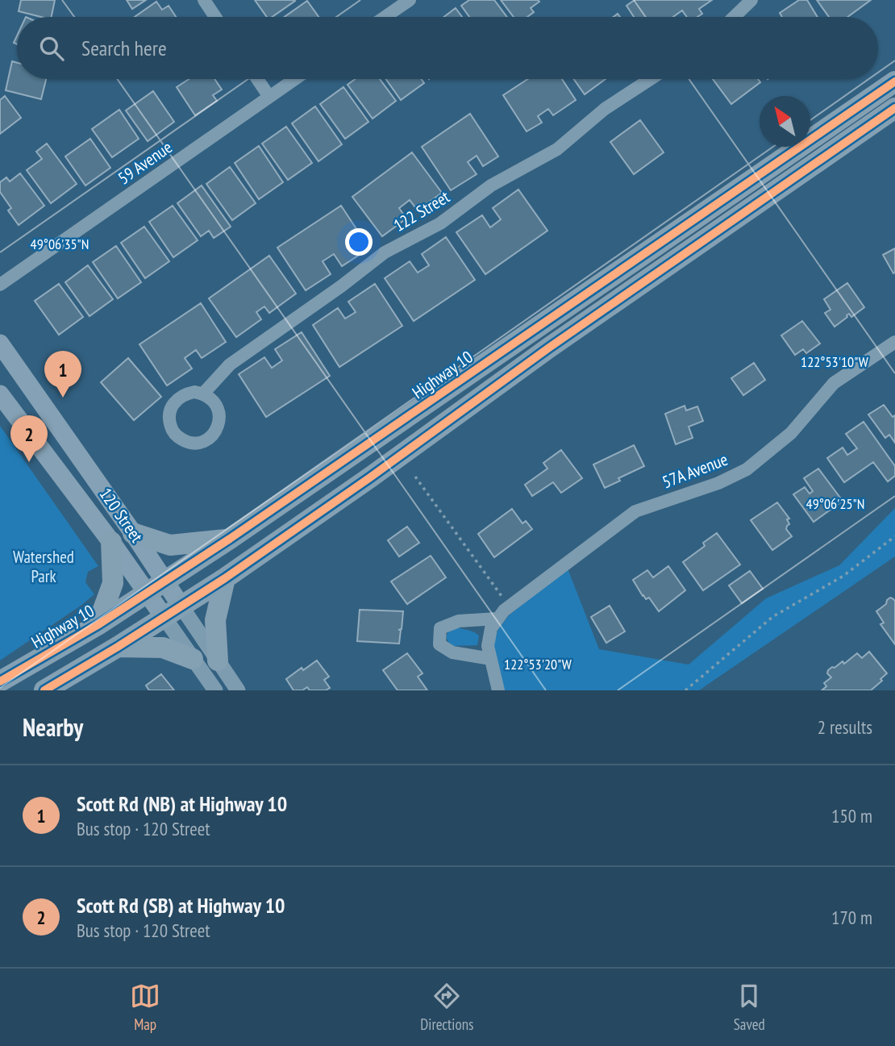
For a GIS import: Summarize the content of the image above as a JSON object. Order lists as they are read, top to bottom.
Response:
{
  "streets": {
    "highway": ["Highway 10"],
    "main road": ["120 Street"],
    "street": ["59 Avenue", "122 Street", "57A Avenue"]
  },
  "crossings": [
    ["Highway 10", "120 Street"]
  ],
  "parks": ["Watershed Park"],
  "north": "top left",
  "page": {
    "search": "Search here",
    "pins": ["1", "2"],
    "heading": ["Nearby", "2 results"],
    "list": [
      {
        "mark": "1",
        "name": "Scott Rd (NB) at Highway 10",
        "note": "Bus stop · 120 Street",
        "value": "150 m"
      },
      {
        "mark": "2",
        "name": "Scott Rd (SB) at Highway 10",
        "note": "Bus stop · 120 Street",
        "value": "170 m"
      }
    ],
    "nav": ["Map", "Directions", "Saved"]
  },
  "coordinates": [
    "49°06'35\"N",
    "122°53'10\"W",
    "49°06'25\"N",
    "122°53'20\"W"
  ]
}
